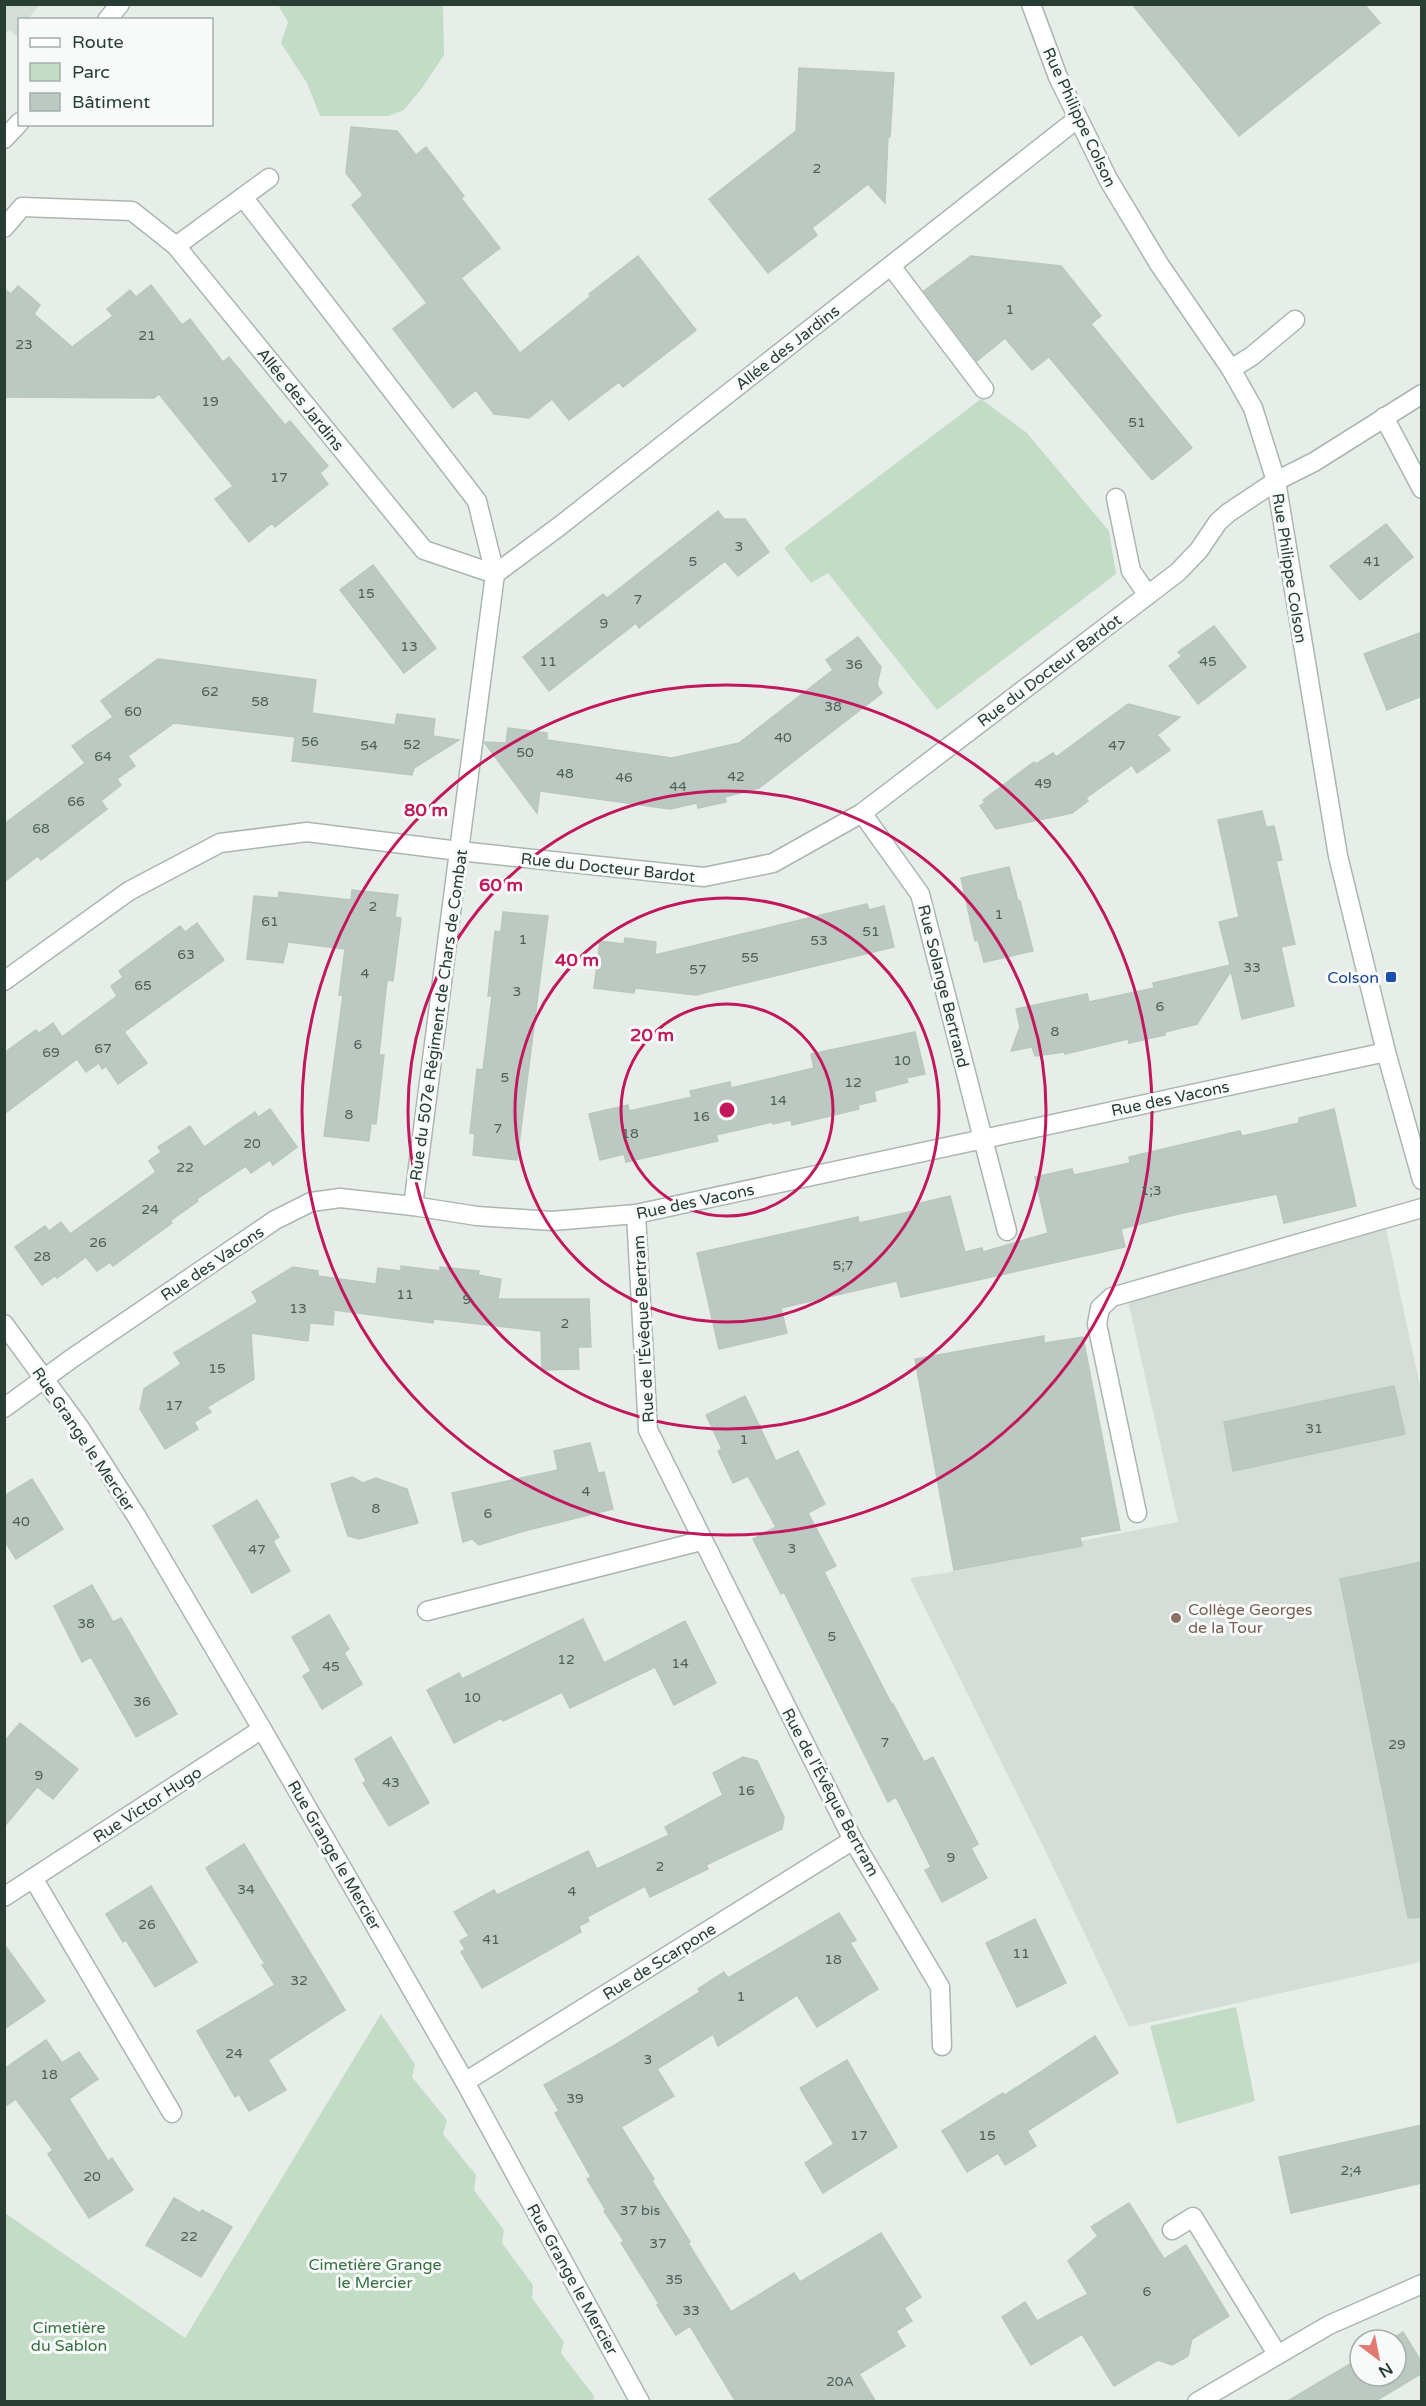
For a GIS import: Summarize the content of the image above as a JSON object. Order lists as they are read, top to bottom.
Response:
{
  "streets": {
    "street": [
      "Rue Philippe Colson",
      "Allée des Jardins",
      "Rue du Docteur Bardot",
      "Rue Solange Bertrand",
      "Rue du 507e Régiment de Chars de Combat",
      "Rue des Vacons",
      "Rue de l'Évêque Bertram",
      "Rue Grange le Mercier",
      "Rue Victor Hugo",
      "Rue de Scarpone"
    ]
  },
  "crossings": [
    ["Rue Philippe Colson", "Allée des Jardins"],
    ["Rue Philippe Colson", "Rue du Docteur Bardot"],
    ["Rue Philippe Colson", "Rue des Vacons"],
    ["Allée des Jardins", "Rue du 507e Régiment de Chars de Combat"],
    ["Rue du Docteur Bardot", "Rue Solange Bertrand"],
    ["Rue du Docteur Bardot", "Rue du 507e Régiment de Chars de Combat"],
    ["Rue Solange Bertrand", "Rue des Vacons"],
    ["Rue du 507e Régiment de Chars de Combat", "Rue des Vacons"],
    ["Rue des Vacons", "Rue de l'Évêque Bertram"],
    ["Rue des Vacons", "Rue Grange le Mercier"],
    ["Rue de l'Évêque Bertram", "Rue de Scarpone"],
    ["Rue Grange le Mercier", "Rue Victor Hugo"],
    ["Rue Grange le Mercier", "Rue de Scarpone"]
  ],
  "parks": ["Cimetière Grange le Mercier", "Cimetière du Sablon"],
  "places": {
    "transit": ["Colson"],
    "other": ["Collège Georges de la Tour"]
  },
  "house_numbers": [
    "2",
    "1",
    "21",
    "23",
    "19",
    "51",
    "17",
    "3",
    "5",
    "41",
    "15",
    "7",
    "9",
    "13",
    "11",
    "45",
    "36",
    "62",
    "58",
    "38",
    "60",
    "40",
    "56",
    "52",
    "54",
    "47",
    "50",
    "64",
    "48",
    "42",
    "46",
    "49",
    "44",
    "66",
    "68",
    "2",
    "1",
    "61",
    "51",
    "1",
    "53",
    "63",
    "55",
    "33",
    "57",
    "4",
    "65",
    "3",
    "6",
    "8",
    "6",
    "67",
    "69",
    "10",
    "5",
    "12",
    "14",
    "8",
    "16",
    "7",
    "18",
    "20",
    "22",
    "1;3",
    "24",
    "26",
    "28",
    "5;7",
    "11",
    "9",
    "13",
    "2",
    "15",
    "17",
    "31",
    "1",
    "4",
    "8",
    "6",
    "40",
    "3",
    "47",
    "38",
    "5",
    "12",
    "14",
    "45",
    "10",
    "36",
    "7",
    "29",
    "9",
    "43",
    "16",
    "9",
    "2",
    "34",
    "4",
    "26",
    "41",
    "11",
    "18",
    "32",
    "1",
    "24",
    "3",
    "18",
    "39",
    "17",
    "15",
    "2;4",
    "20",
    "37 bis",
    "22",
    "37",
    "35",
    "6",
    "33",
    "20A"
  ],
  "legend": ["Route", "Parc", "Bâtiment"],
  "north": "bottom right",
  "rings": [
    "80 m",
    "60 m",
    "40 m",
    "20 m"
  ]
}
